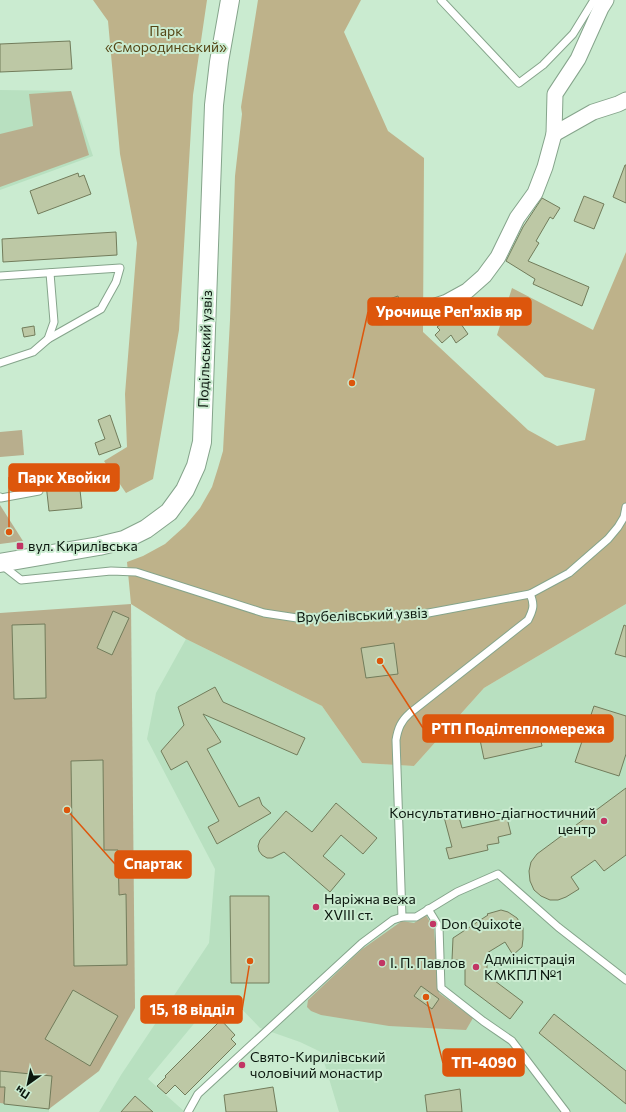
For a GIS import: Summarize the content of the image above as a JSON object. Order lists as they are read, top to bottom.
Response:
{
  "streets": {
    "street": ["Подільський узвіз"],
    "lane": ["Врубелівський узвіз"]
  },
  "crossings": [
    ["Подільський узвіз", "Врубелівський узвіз"]
  ],
  "parks": ["Парк «Смородинський»"],
  "places": {
    "other": [
      "Урочище Реп'яхів яр",
      "Парк Хвойки",
      "РТП Поділтепломережа",
      "Спартак",
      "Консультативно-діагностичний центр",
      "Наріжна вежа XVIII ст.",
      "Don Quixote",
      "15, 18 відділ",
      "І. П. Павлов",
      "Адміністрація КМКПЛ №1",
      "ТП-4090",
      "Свято-Кирилівський чоловічий монастир"
    ],
    "transit": ["вул. Кирилівська"]
  },
  "north": "bottom left"
}
